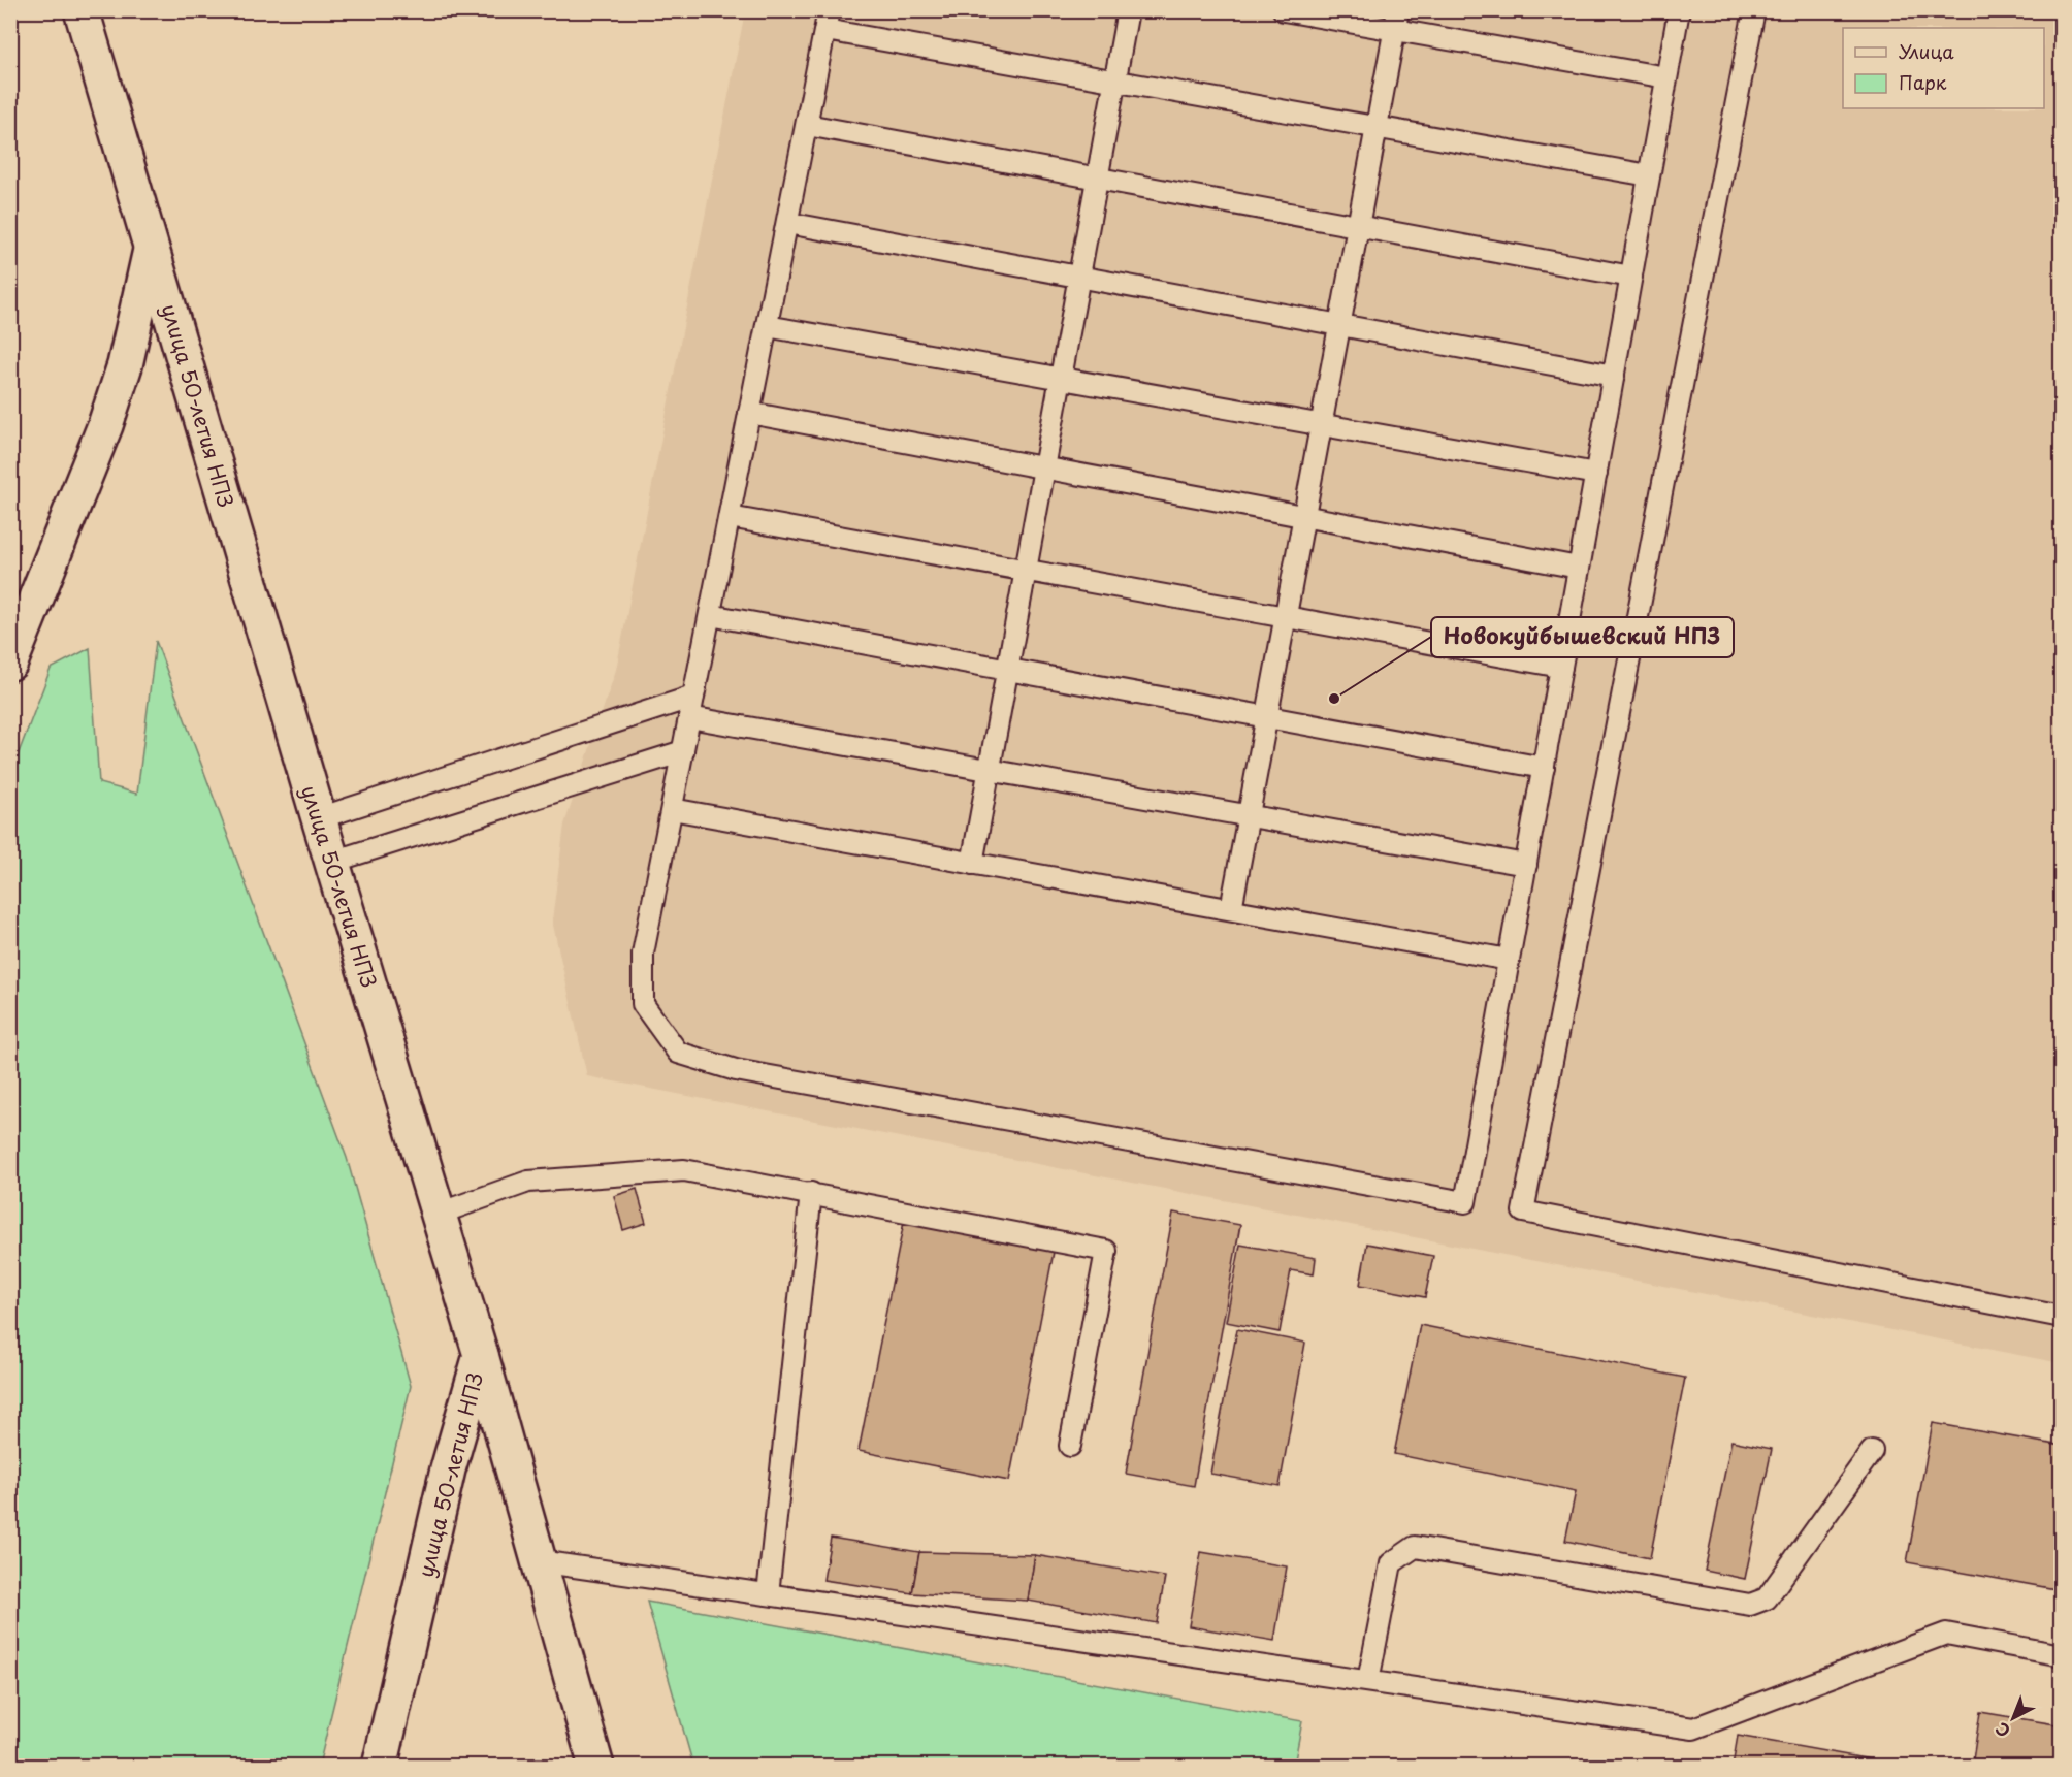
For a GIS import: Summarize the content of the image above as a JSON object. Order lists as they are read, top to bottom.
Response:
{
  "streets": {
    "street": ["улица 50-летия НПЗ"]
  },
  "places": ["Новокуйбышевский НПЗ"],
  "legend": ["Улица", "Парк"],
  "north": "bottom left"
}
